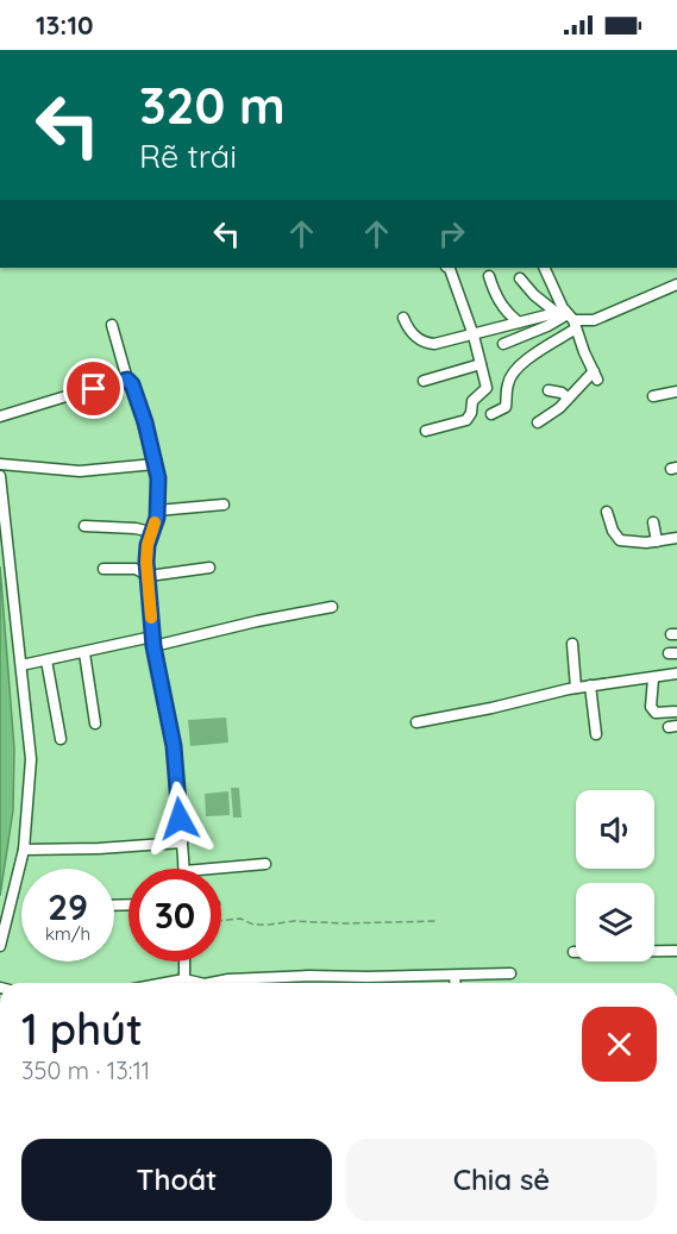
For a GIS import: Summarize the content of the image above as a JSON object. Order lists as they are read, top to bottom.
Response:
{
  "page": {
    "status": "13:10",
    "turn": ["320 m", "Rẽ trái"],
    "speed": "29 km/h",
    "limit": "30",
    "heading": ["1 phút", "350 m · 13:11"],
    "buttons": ["Thoát", "Chia sẻ"]
  }
}
